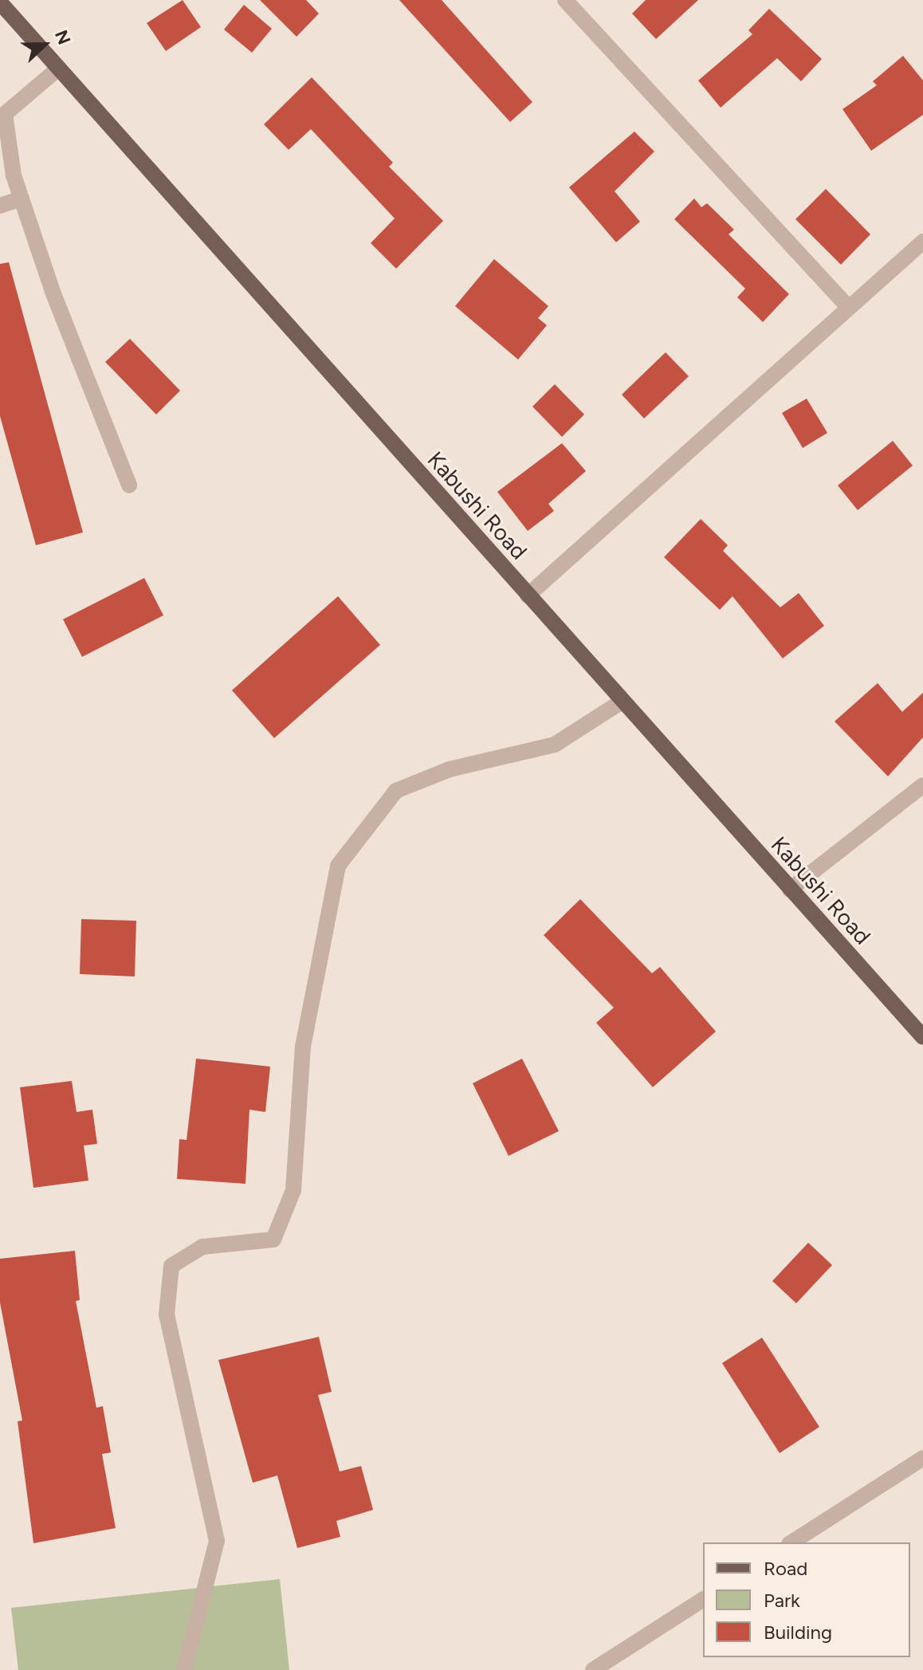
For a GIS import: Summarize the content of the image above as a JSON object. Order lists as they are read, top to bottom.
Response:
{
  "streets": {
    "main road": ["Kabushi Road"]
  },
  "legend": ["Road", "Park", "Building"],
  "north": "right"
}
